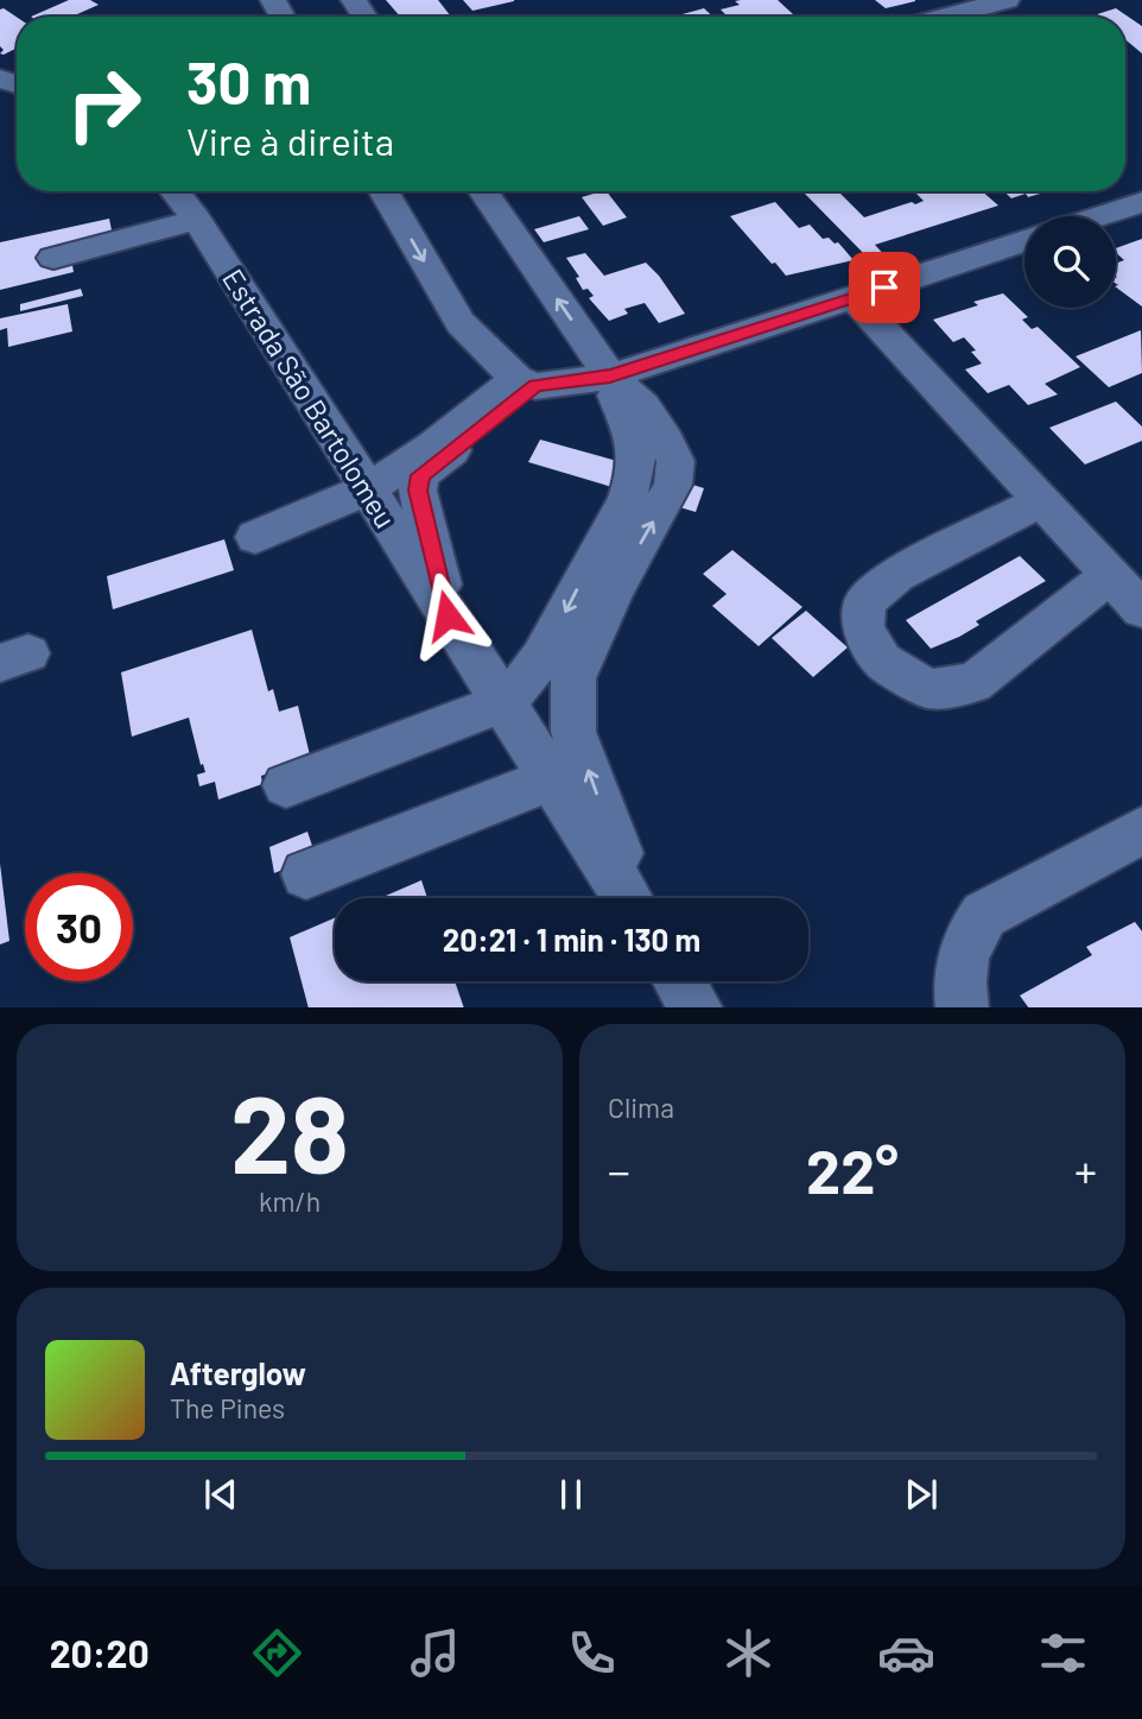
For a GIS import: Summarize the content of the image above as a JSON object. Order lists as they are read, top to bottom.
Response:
{
  "streets": {
    "street": ["Estrada São Bartolomeu"]
  },
  "page": {
    "turn": ["30 m", "Vire à direita"],
    "limit": "30",
    "trip": "20:21 · 1 min · 130 m",
    "tile": [
      ["28", "km/h"],
      "Clima"
    ],
    "heat": ["−", "22°", "+"],
    "song": ["Afterglow", "The Pines"],
    "tabs": "20:20"
  }
}
